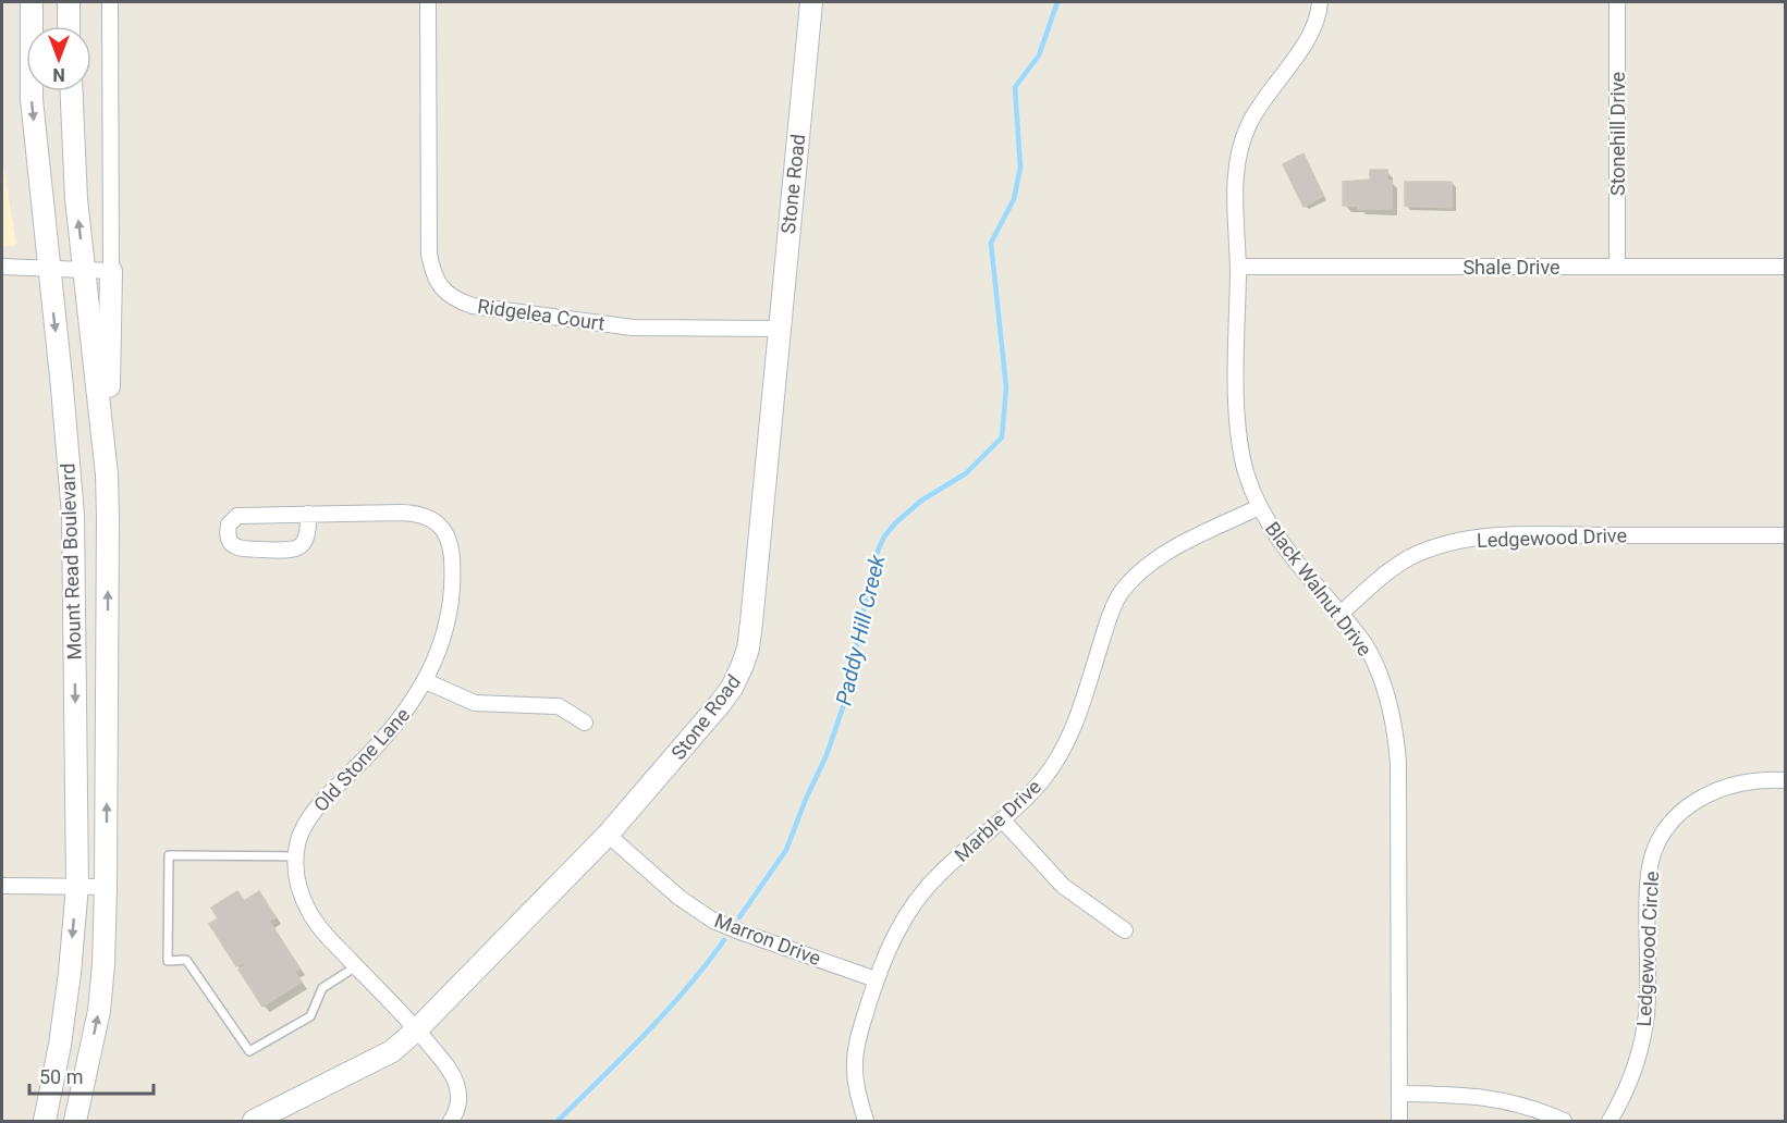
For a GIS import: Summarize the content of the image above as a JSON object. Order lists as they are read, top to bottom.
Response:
{
  "streets": {
    "main road": ["Stone Road", "Mount Read Boulevard"],
    "street": [
      "Stonehill Drive",
      "Shale Drive",
      "Ridgelea Court",
      "Ledgewood Drive",
      "Black Walnut Drive",
      "Old Stone Lane",
      "Marble Drive",
      "Marron Drive",
      "Ledgewood Circle"
    ]
  },
  "crossings": [
    ["Stonehill Drive", "Shale Drive"],
    ["Stone Road", "Ridgelea Court"],
    ["Stone Road", "Old Stone Lane"],
    ["Stone Road", "Marron Drive"],
    ["Shale Drive", "Black Walnut Drive"],
    ["Ledgewood Drive", "Black Walnut Drive"],
    ["Black Walnut Drive", "Marble Drive"],
    ["Marble Drive", "Marron Drive"]
  ],
  "water": ["Paddy Hill Creek"],
  "scale_bar": "50 m",
  "north": "bottom"
}
